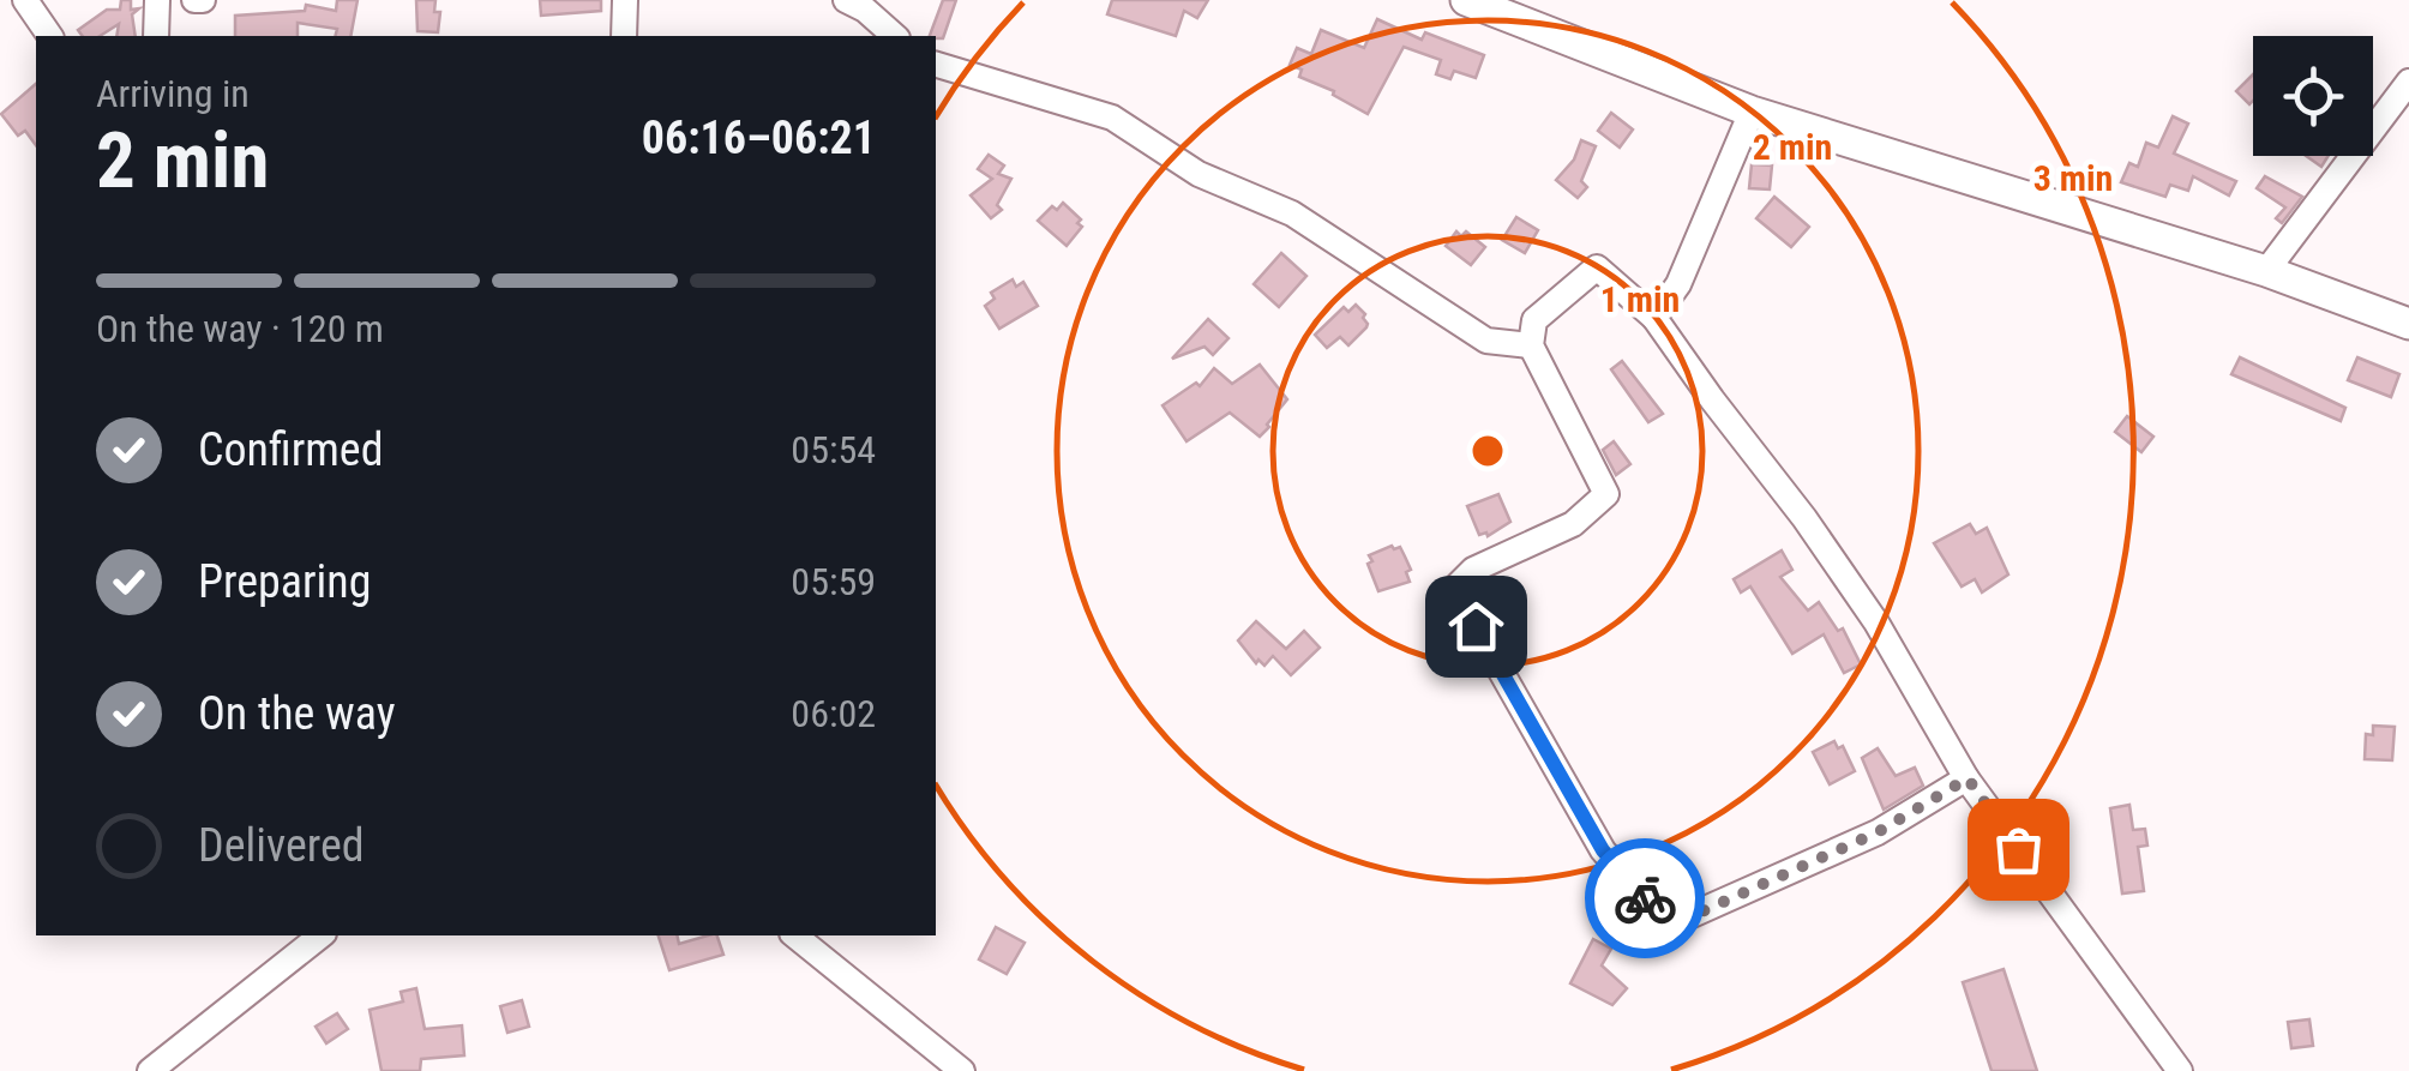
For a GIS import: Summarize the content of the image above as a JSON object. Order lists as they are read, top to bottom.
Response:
{
  "page": {
    "heading": ["2 min", "Arriving in", "06:16–06:21"],
    "bar": "On the way · 120 m",
    "list": [
      ["Confirmed", "05:54"],
      ["Preparing", "05:59"],
      ["On the way", "06:02"],
      "Delivered"
    ]
  },
  "rings": ["2 min", "3 min", "1 min"]
}
